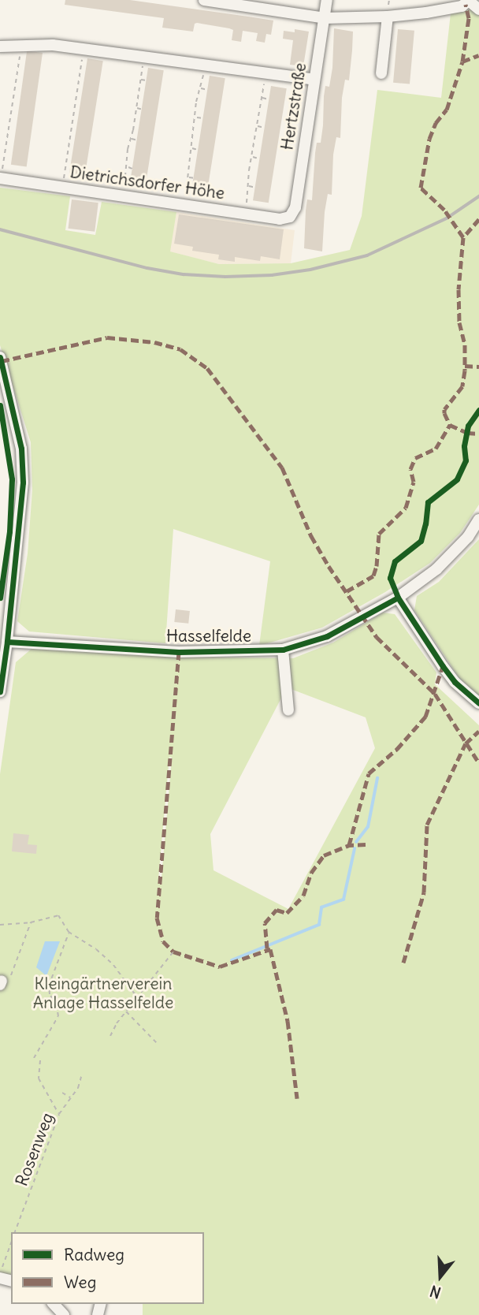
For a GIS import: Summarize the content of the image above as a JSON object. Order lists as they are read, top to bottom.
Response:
{
  "streets": {
    "street": ["Hertzstraße", "Dietrichsdorfer Höhe", "Hasselfelde"],
    "path": ["Rosenweg"]
  },
  "crossings": [
    ["Hertzstraße", "Dietrichsdorfer Höhe"]
  ],
  "parks": ["Kleingärtnerverein Anlage Hasselfelde"],
  "legend": ["Radweg", "Weg"],
  "north": "bottom"
}
